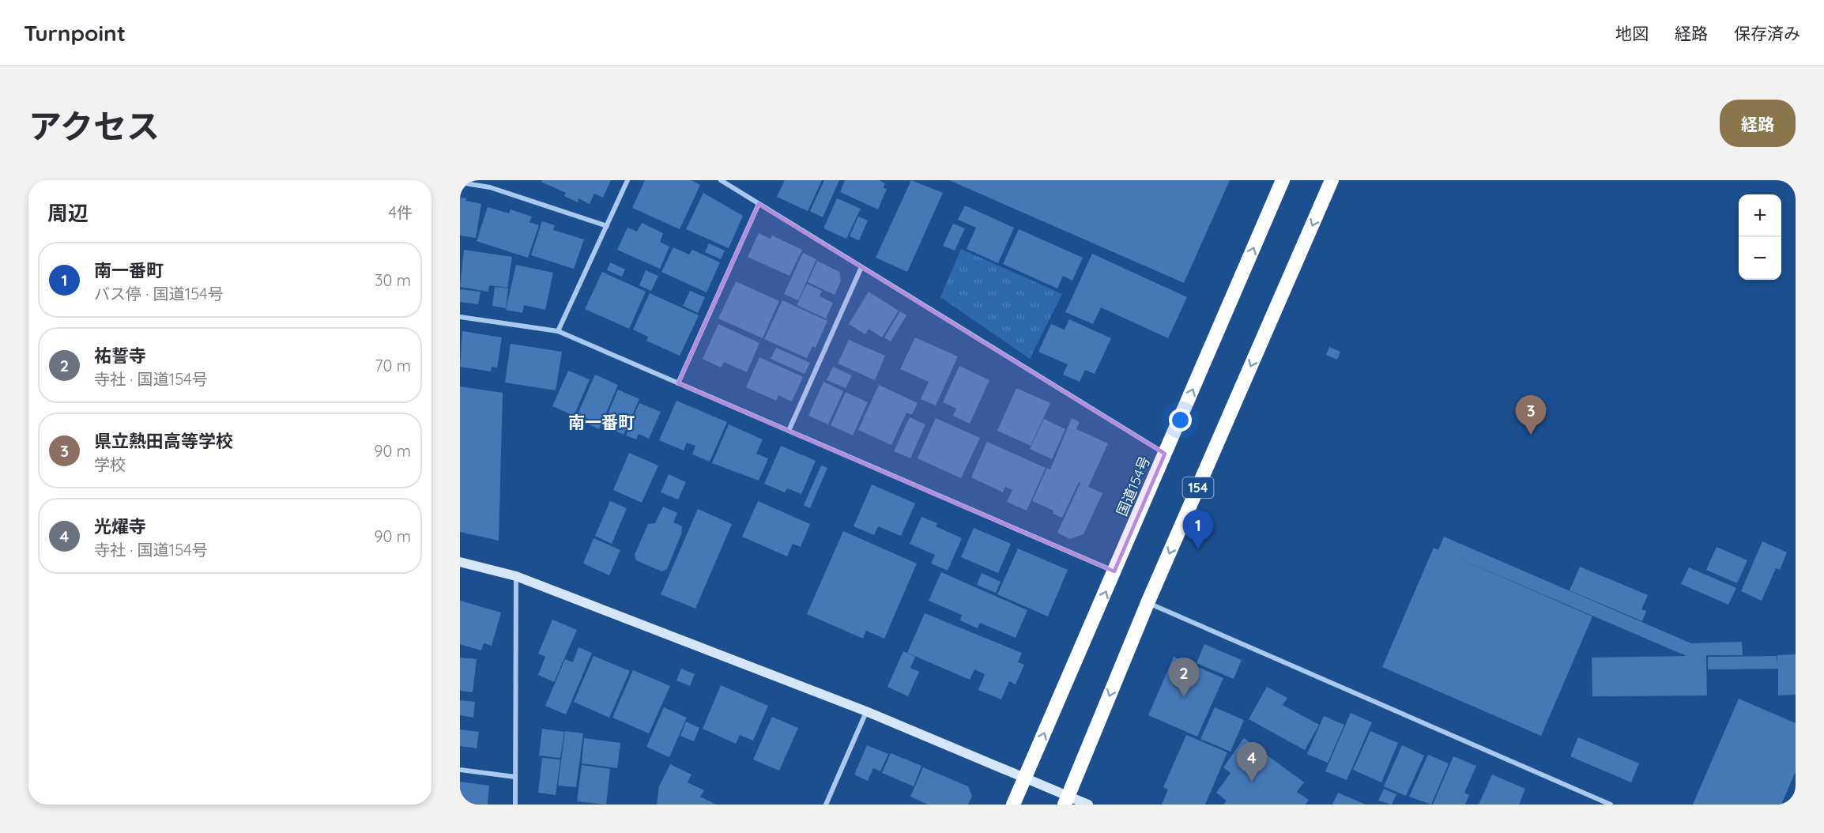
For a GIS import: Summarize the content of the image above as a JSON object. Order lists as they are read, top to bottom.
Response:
{
  "streets": {
    "highway": ["国道154号", "154"]
  },
  "districts": ["南一番町"],
  "page": {
    "header": "Turnpoint",
    "nav": ["地図", "経路", "保存済み"],
    "title": "アクセス",
    "buttons": "経路",
    "heading": ["周辺", "4件"],
    "map_buttons": ["+", "−"],
    "list": [
      {
        "mark": "1",
        "name": "南一番町",
        "note": "バス停 · 国道154号",
        "value": "30 m"
      },
      {
        "mark": "2",
        "name": "祐誓寺",
        "note": "寺社 · 国道154号",
        "value": "70 m"
      },
      {
        "mark": "3",
        "name": "県立熱田高等学校",
        "note": "学校",
        "value": "90 m"
      },
      {
        "mark": "4",
        "name": "光燿寺",
        "note": "寺社 · 国道154号",
        "value": "90 m"
      }
    ],
    "pins": [
      "3",
      "1",
      "2",
      "4"
    ]
  }
}
